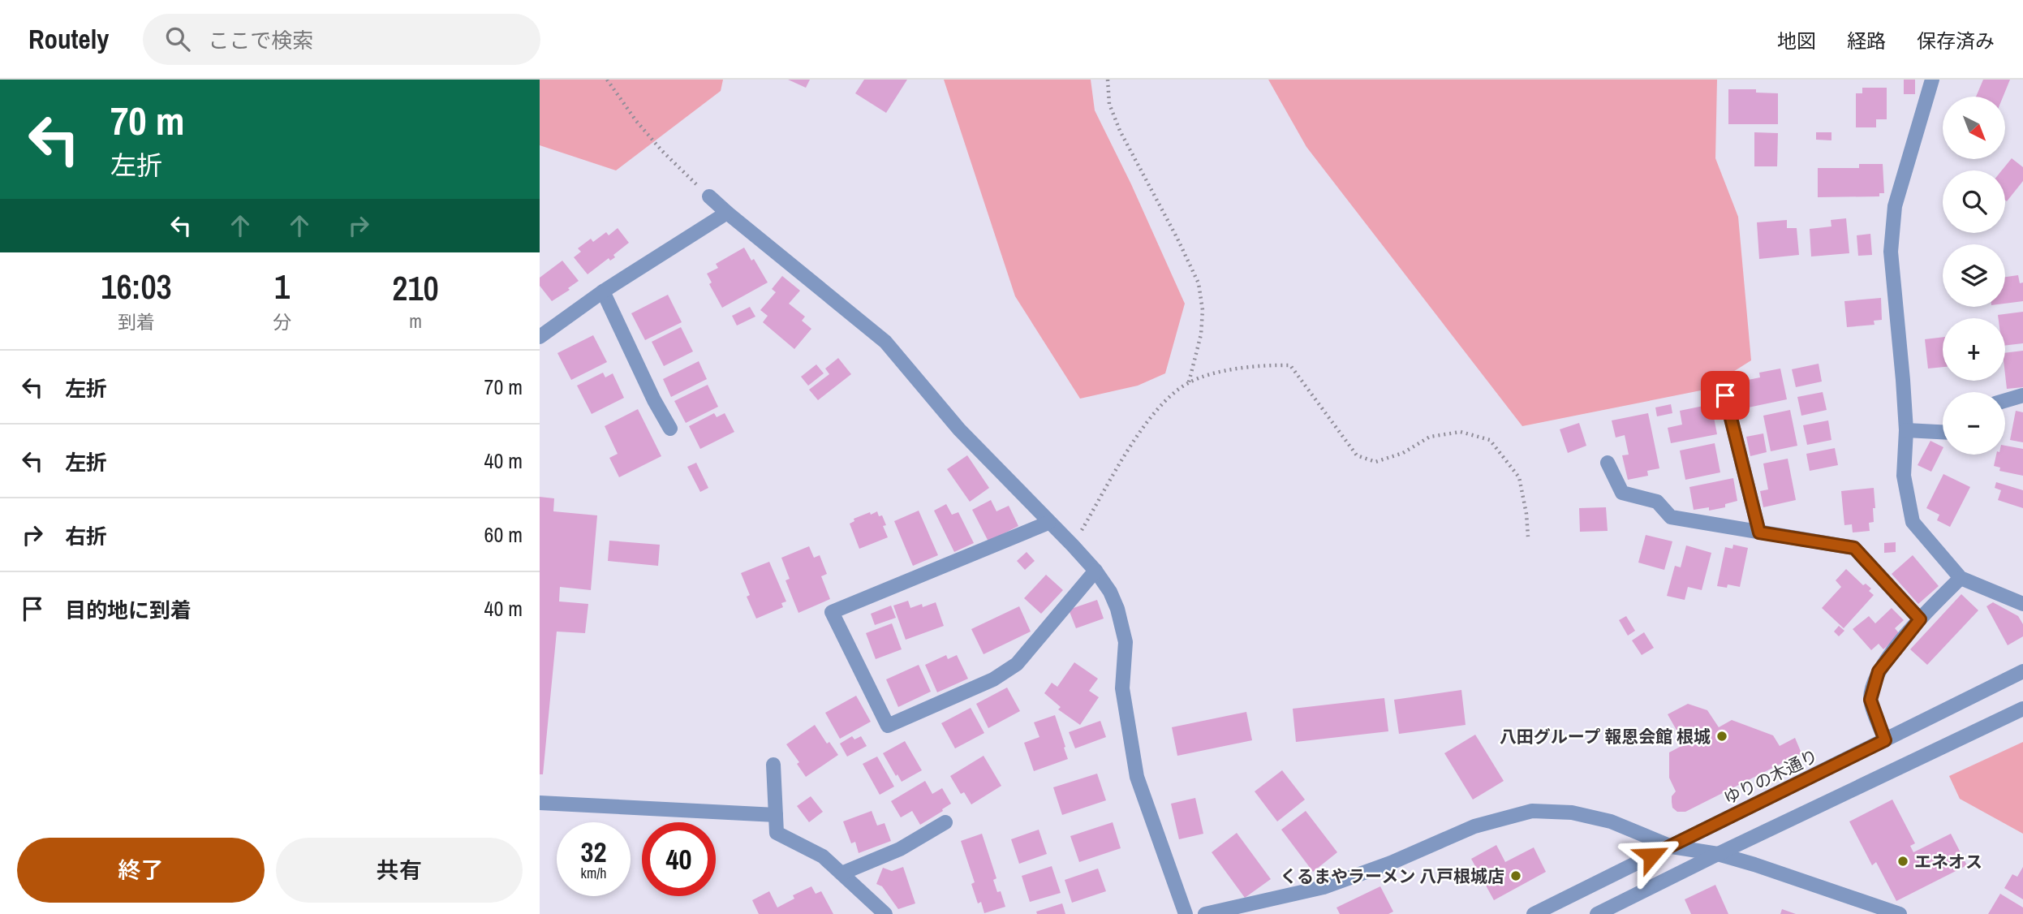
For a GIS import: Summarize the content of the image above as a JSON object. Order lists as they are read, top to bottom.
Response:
{
  "streets": {
    "street": ["ゆりの木通り"]
  },
  "places": ["八田グループ 報恩会館 根城", "エネオス", "くるまやラーメン 八戸根城店"],
  "north": "bottom right",
  "page": {
    "header": "Routely",
    "search": "ここで検索",
    "nav": ["地図", "経路", "保存済み"],
    "turn": ["70 m", "左折"],
    "map_buttons": ["+", "−"],
    "eta": [
      "16:03",
      "到着",
      "1",
      "分",
      "210",
      "m"
    ],
    "list": [
      {
        "name": "左折",
        "value": "70 m"
      },
      {
        "name": "左折",
        "value": "40 m"
      },
      {
        "name": "右折",
        "value": "60 m"
      },
      {
        "name": "目的地に到着",
        "value": "40 m"
      }
    ],
    "speed": "32 km/h",
    "limit": "40",
    "buttons": ["終了", "共有"]
  }
}
